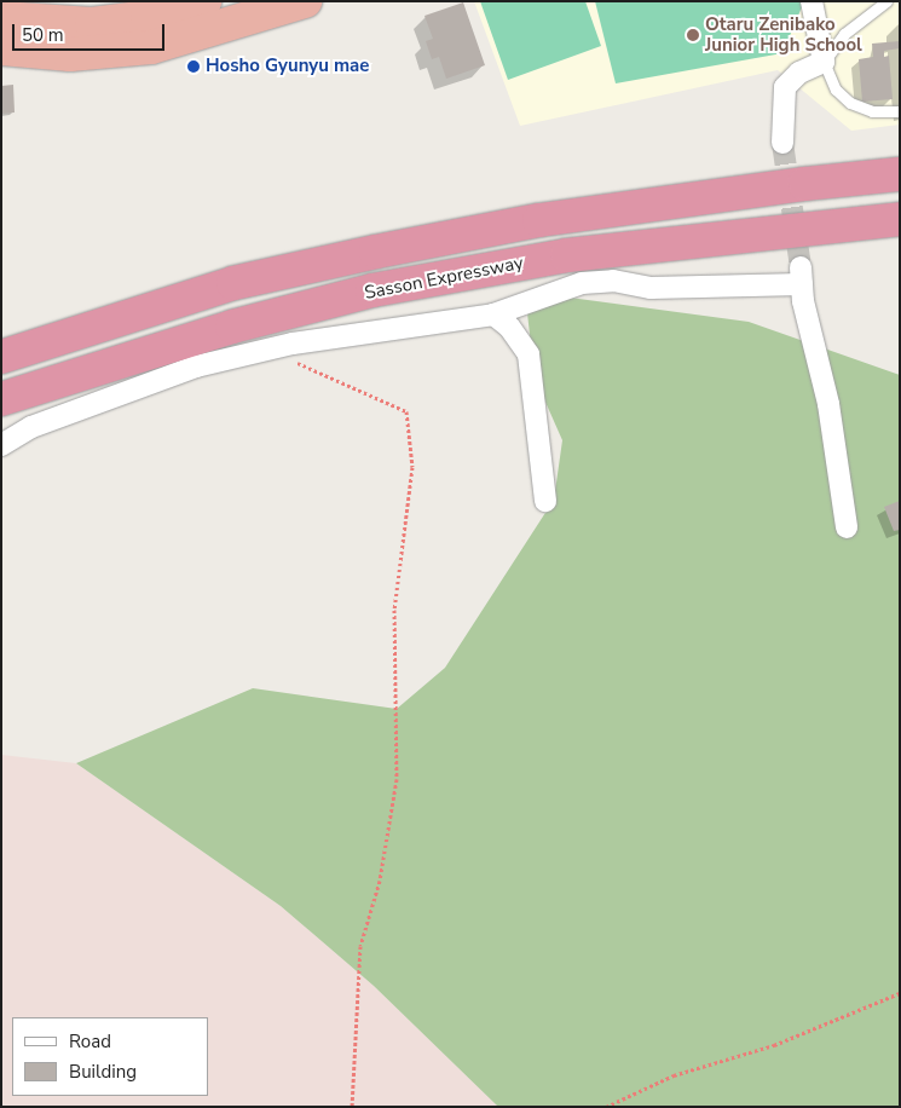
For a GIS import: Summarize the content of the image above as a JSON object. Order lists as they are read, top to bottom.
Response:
{
  "streets": {
    "highway": ["Sasson Expressway"]
  },
  "places": ["Otaru Zenibako Junior High School", "Hosho Gyunyu mae"],
  "legend": ["Road", "Building"],
  "scale_bar": "50 m"
}
